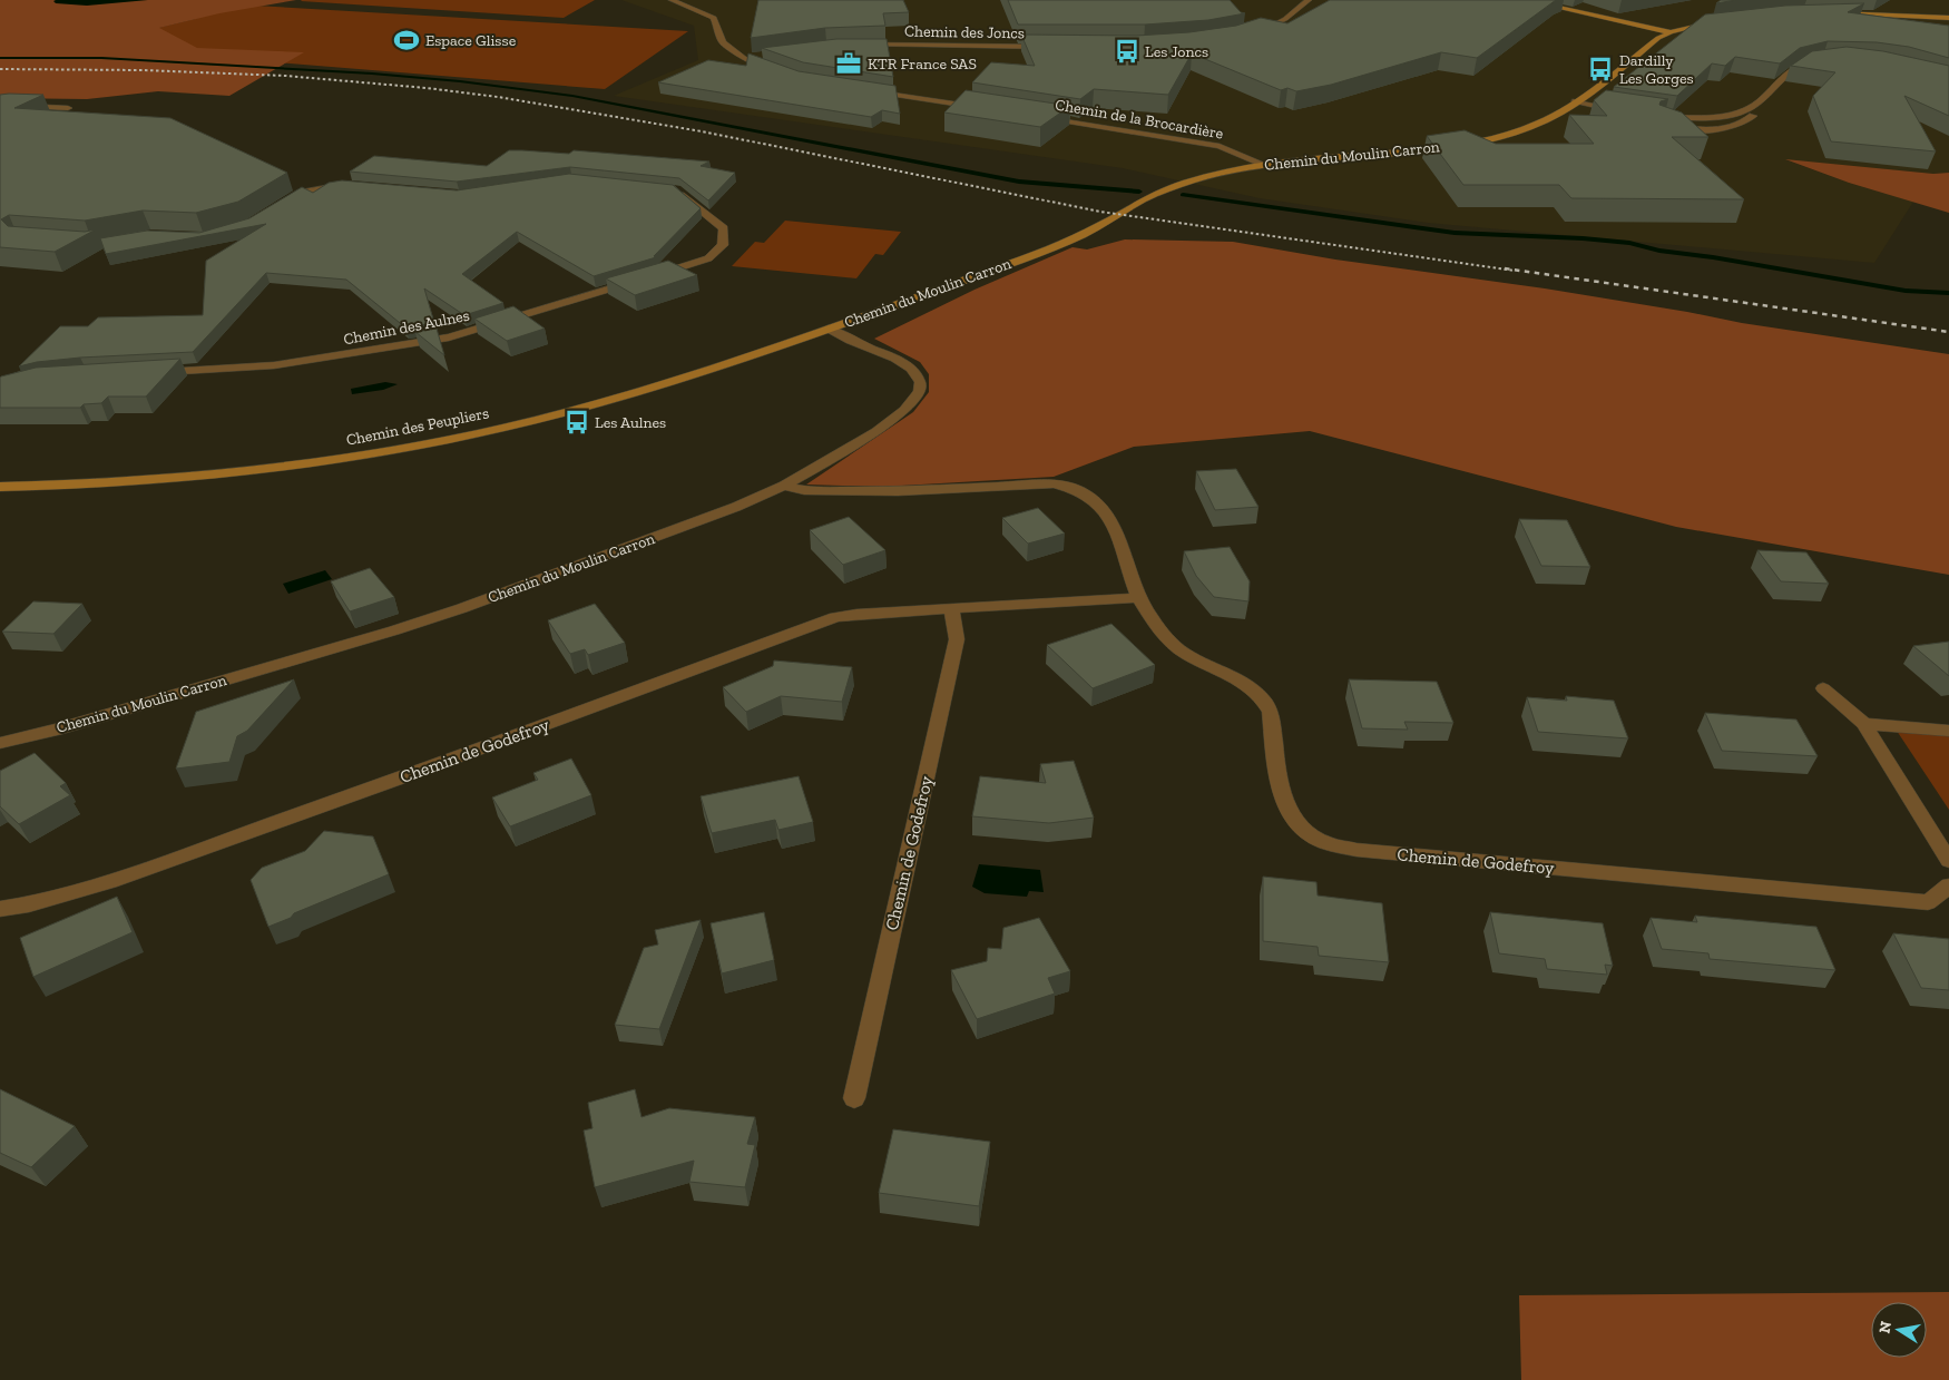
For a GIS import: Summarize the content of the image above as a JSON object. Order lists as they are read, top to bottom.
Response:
{
  "streets": {
    "street": [
      "Chemin des Joncs",
      "Chemin de la Brocardière",
      "Chemin du Moulin Carron",
      "Chemin des Aulnes",
      "Chemin des Peupliers",
      "Chemin de Godefroy"
    ]
  },
  "crossings": [
    ["Chemin de la Brocardière", "Chemin du Moulin Carron"],
    ["Chemin du Moulin Carron", "Chemin des Peupliers"],
    ["Chemin du Moulin Carron", "Chemin de Godefroy"]
  ],
  "places": {
    "sports": ["Espace Glisse"],
    "bus stop": ["Les Joncs", "Dardilly Les Gorges", "Les Aulnes"],
    "office": ["KTR France SAS"]
  },
  "north": "left"
}
